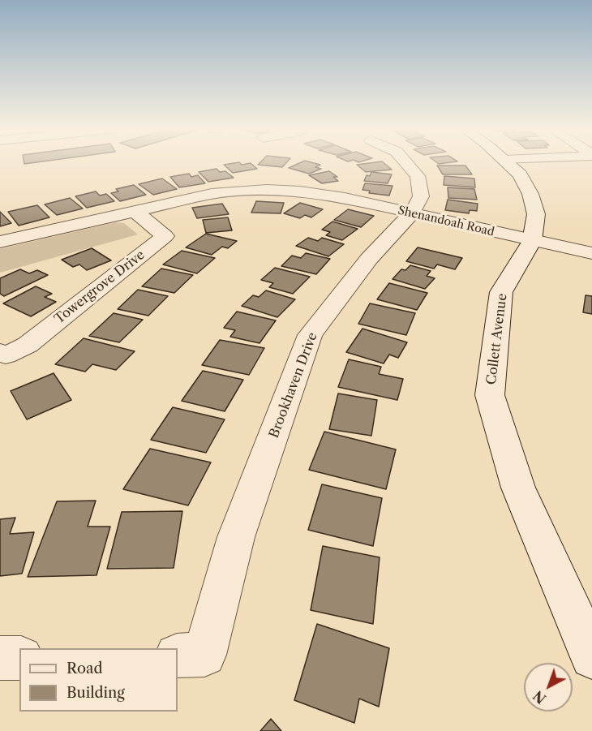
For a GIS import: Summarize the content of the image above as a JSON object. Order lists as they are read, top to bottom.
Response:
{
  "streets": {
    "street": [
      "Shenandoah Road",
      "Towergrove Drive",
      "Collett Avenue",
      "Brookhaven Drive"
    ]
  },
  "crossings": [
    ["Shenandoah Road", "Towergrove Drive"],
    ["Shenandoah Road", "Collett Avenue"],
    ["Shenandoah Road", "Brookhaven Drive"]
  ],
  "legend": ["Road", "Building"],
  "north": "bottom left"
}
